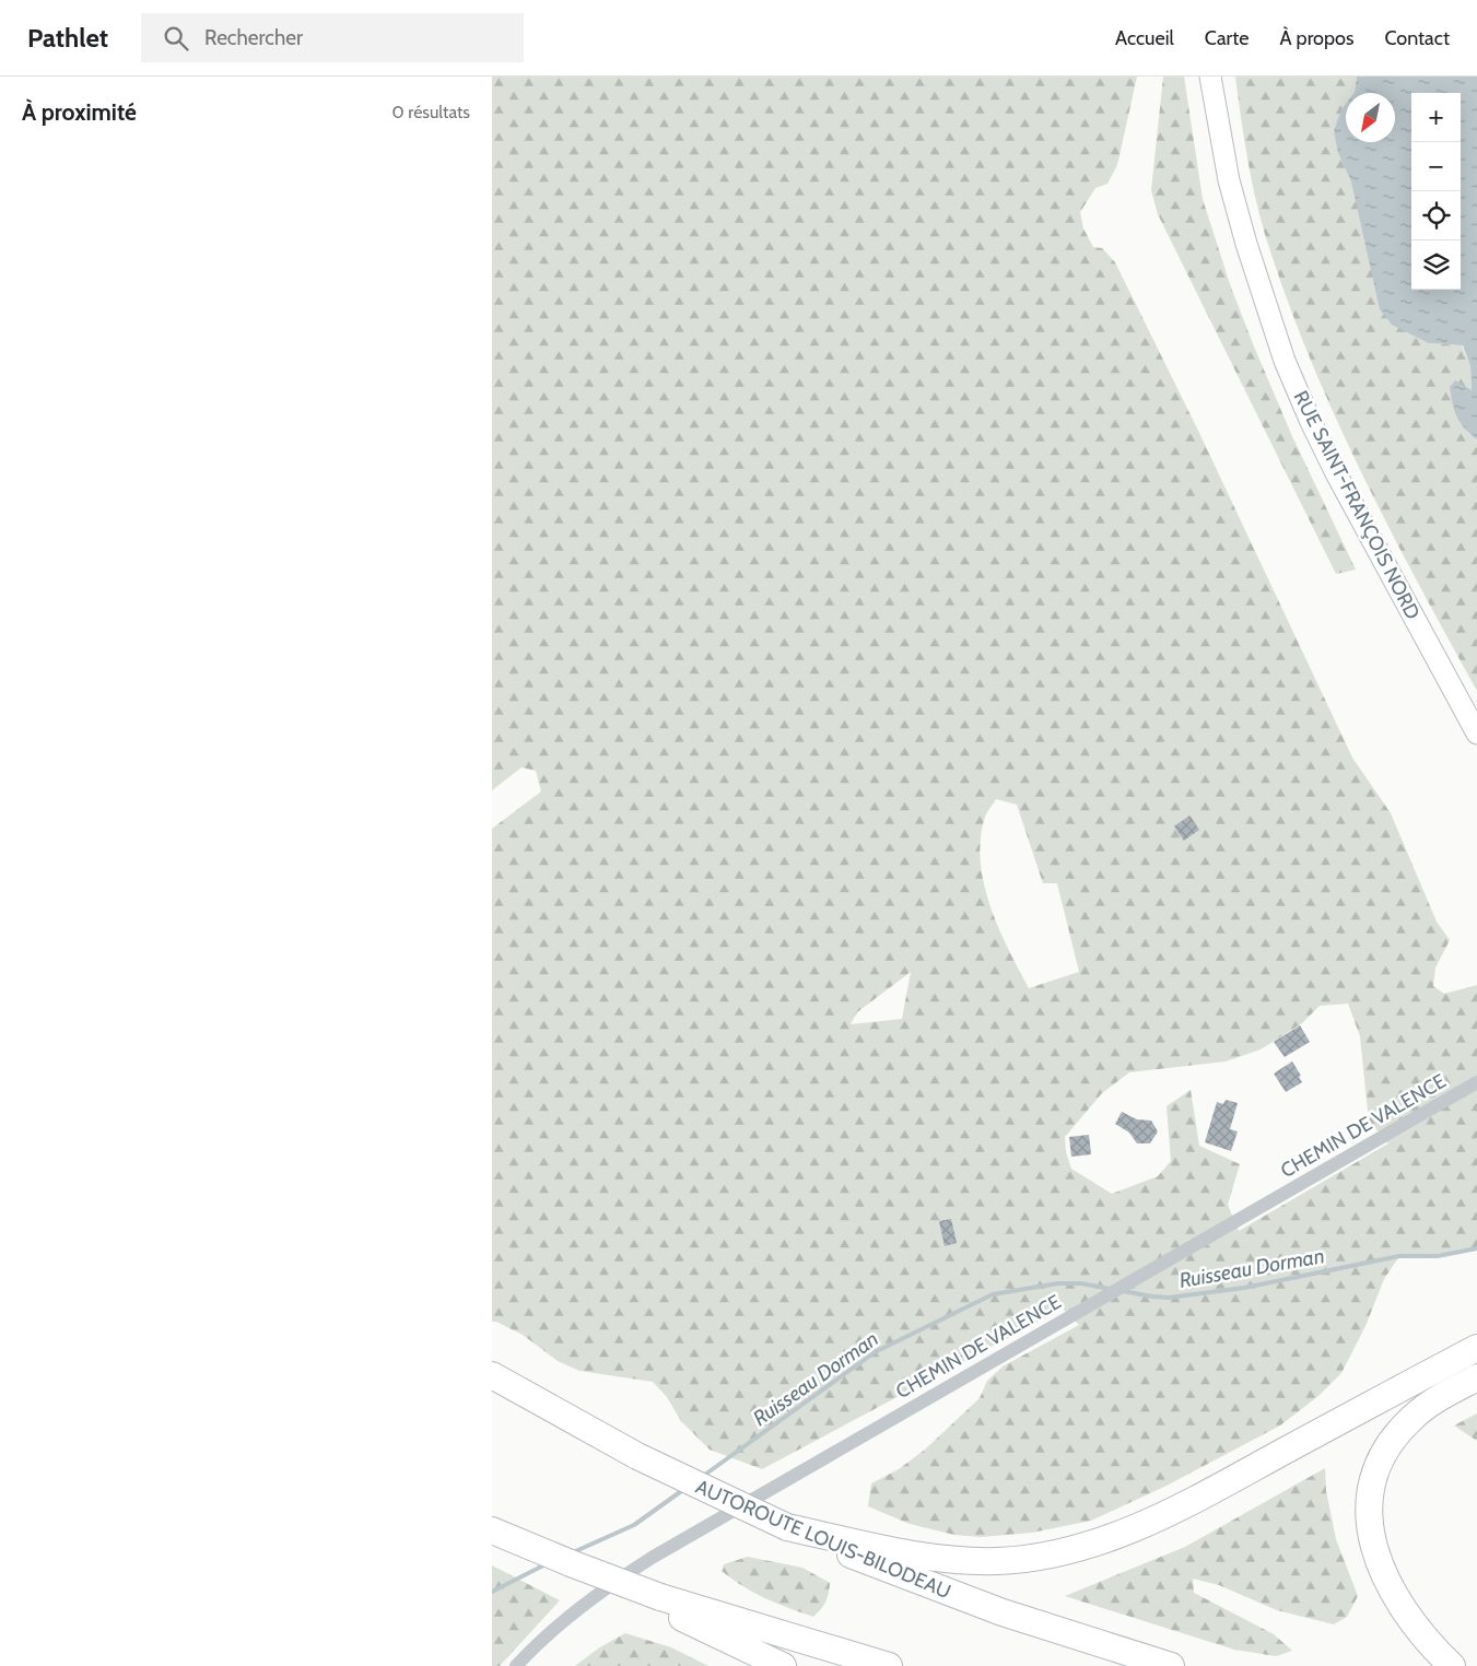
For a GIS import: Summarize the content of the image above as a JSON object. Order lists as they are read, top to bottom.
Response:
{
  "streets": {
    "highway": ["AUTOROUTE LOUIS-BILODEAU"],
    "street": ["RUE SAINT-FRANÇOIS NORD", "CHEMIN DE VALENCE"]
  },
  "water": ["Ruisseau Dorman"],
  "north": "bottom left",
  "page": {
    "header": "Pathlet",
    "search": "Rechercher",
    "nav": [
      "Accueil",
      "Carte",
      "À propos",
      "Contact"
    ],
    "heading": ["À proximité", "0 résultats"],
    "map_buttons": ["+", "−"]
  }
}
